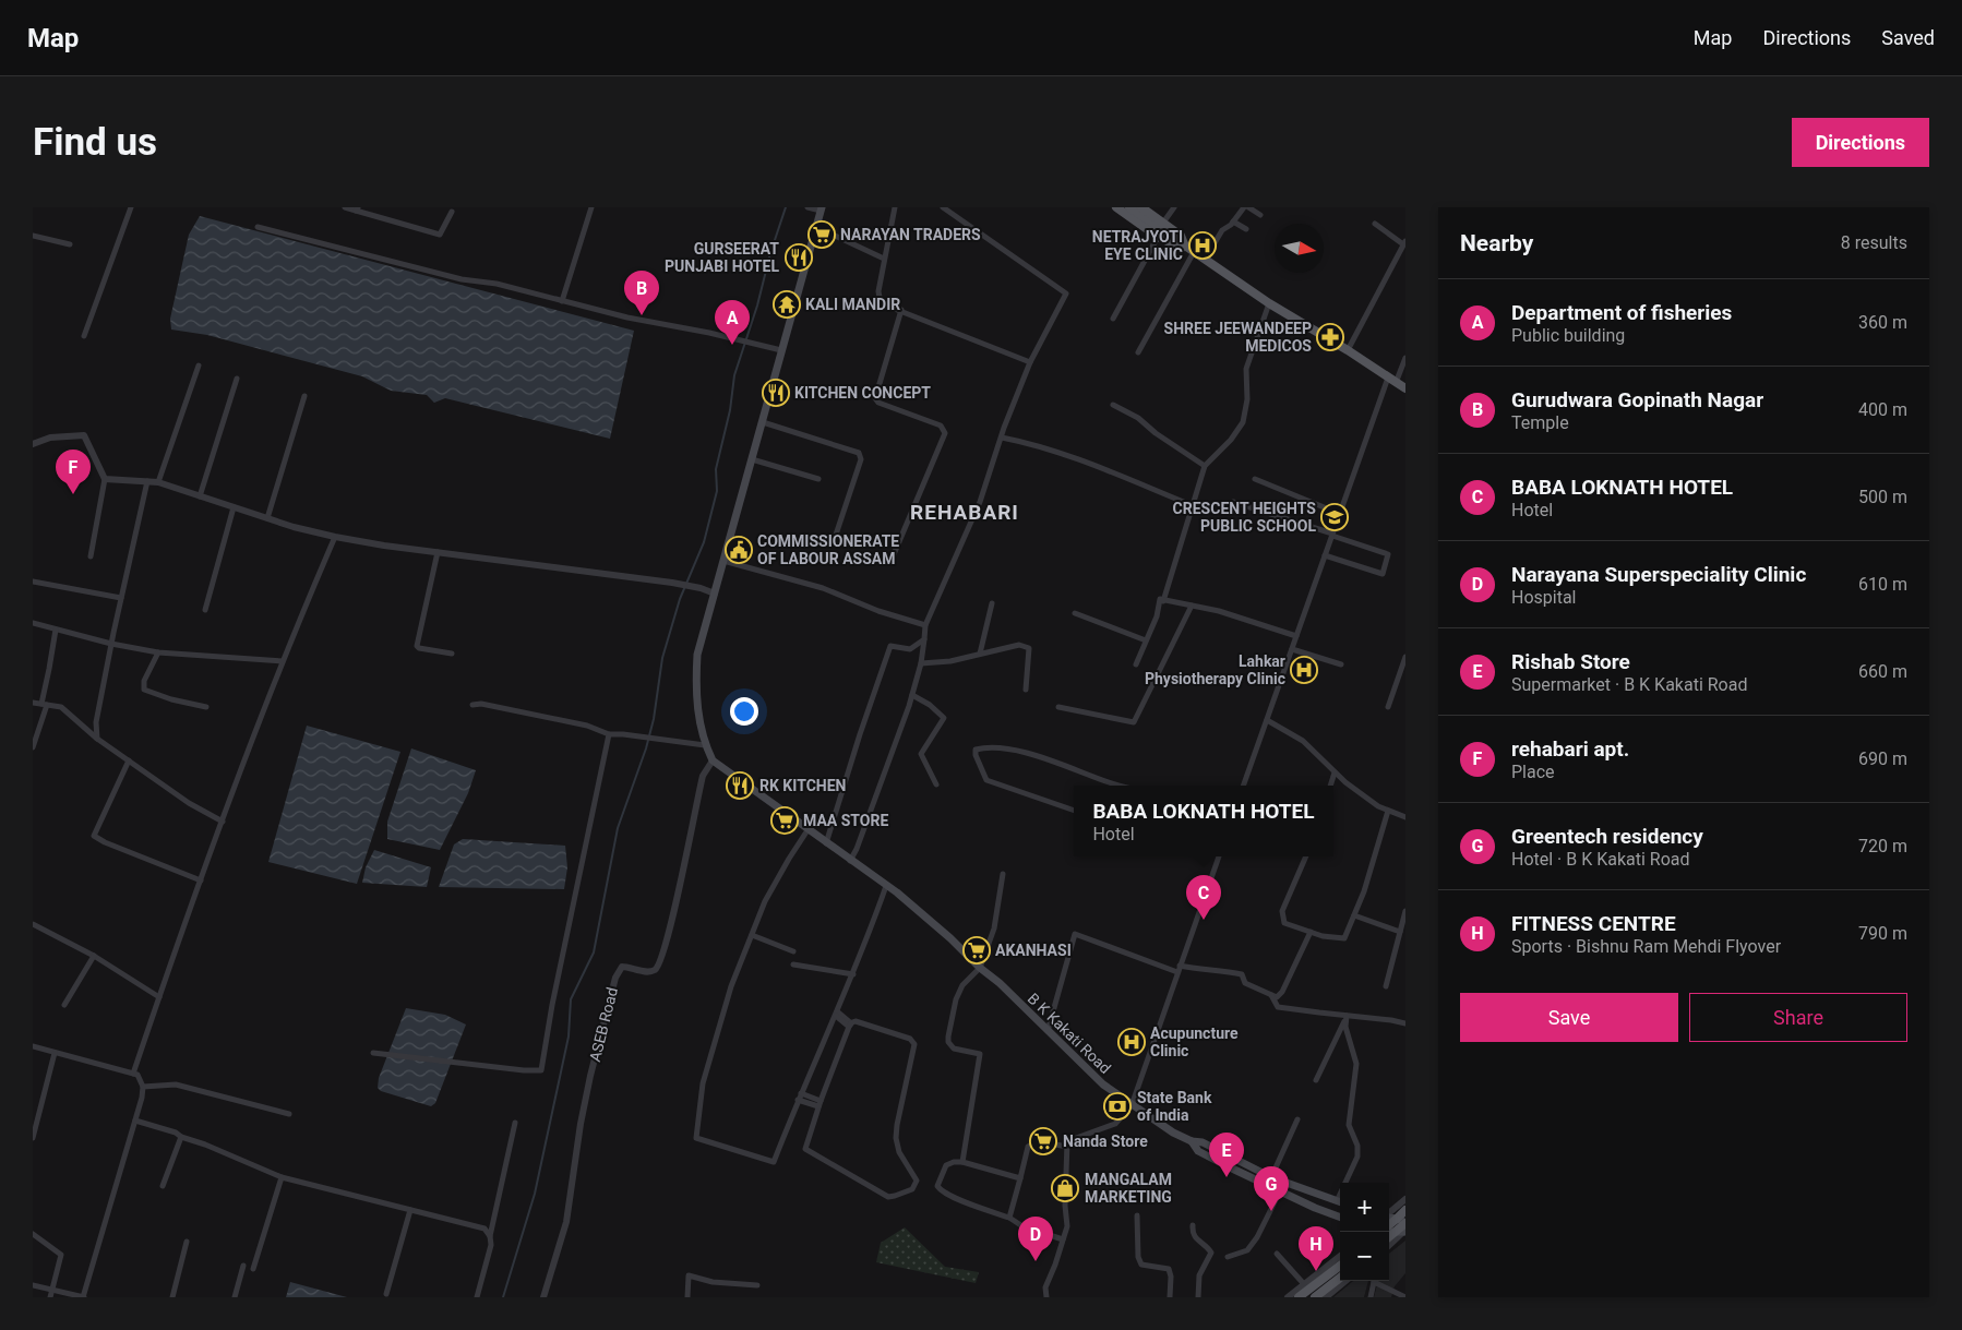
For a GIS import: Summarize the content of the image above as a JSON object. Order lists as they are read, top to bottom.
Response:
{
  "streets": {
    "main road": ["B K Kakati Road"],
    "street": ["ASEB Road"]
  },
  "crossings": [
    ["ASEB Road", "B K Kakati Road"]
  ],
  "districts": ["REHABARI"],
  "places": {
    "supermarket": [
      "NARAYAN TRADERS",
      "MAA STORE",
      "AKANHASI",
      "Nanda Store"
    ],
    "hospital": ["NETRAJYOTI EYE CLINIC", "Lahkar Physiotherapy Clinic", "Acupuncture Clinic"],
    "restaurant": ["GURSEERAT PUNJABI HOTEL", "KITCHEN CONCEPT", "RK KITCHEN"],
    "temple": ["KALI MANDIR"],
    "pharmacy": ["SHREE JEEWANDEEP MEDICOS"],
    "school or university": ["CRESCENT HEIGHTS PUBLIC SCHOOL"],
    "public building": ["COMMISSIONERATE OF LABOUR ASSAM"],
    "bank": ["State Bank of India"],
    "shop": ["MANGALAM MARKETING"]
  },
  "north": "right",
  "page": {
    "header": "Map",
    "nav": ["Map", "Directions", "Saved"],
    "buttons": [
      "Directions",
      ["Save", "Share"]
    ],
    "title": "Find us",
    "heading": ["Nearby", "8 results"],
    "pins": [
      "B",
      "A",
      "F",
      "C",
      "E",
      "G",
      "D",
      "H"
    ],
    "list": [
      {
        "mark": "A",
        "name": "Department of fisheries",
        "note": "Public building",
        "value": "360 m"
      },
      {
        "mark": "B",
        "name": "Gurudwara Gopinath Nagar",
        "note": "Temple",
        "value": "400 m"
      },
      {
        "mark": "C",
        "name": "BABA LOKNATH HOTEL",
        "note": "Hotel",
        "value": "500 m"
      },
      {
        "mark": "D",
        "name": "Narayana Superspeciality Clinic",
        "note": "Hospital",
        "value": "610 m"
      },
      {
        "mark": "E",
        "name": "Rishab Store",
        "note": "Supermarket · B K Kakati Road",
        "value": "660 m"
      },
      {
        "mark": "F",
        "name": "rehabari apt.",
        "note": "Place",
        "value": "690 m"
      },
      {
        "mark": "G",
        "name": "Greentech residency",
        "note": "Hotel · B K Kakati Road",
        "value": "720 m"
      },
      {
        "mark": "H",
        "name": "FITNESS CENTRE",
        "note": "Sports · Bishnu Ram Mehdi Flyover",
        "value": "790 m"
      }
    ],
    "popup": ["BABA LOKNATH HOTEL", "Hotel"],
    "map_buttons": ["+", "−"]
  }
}
